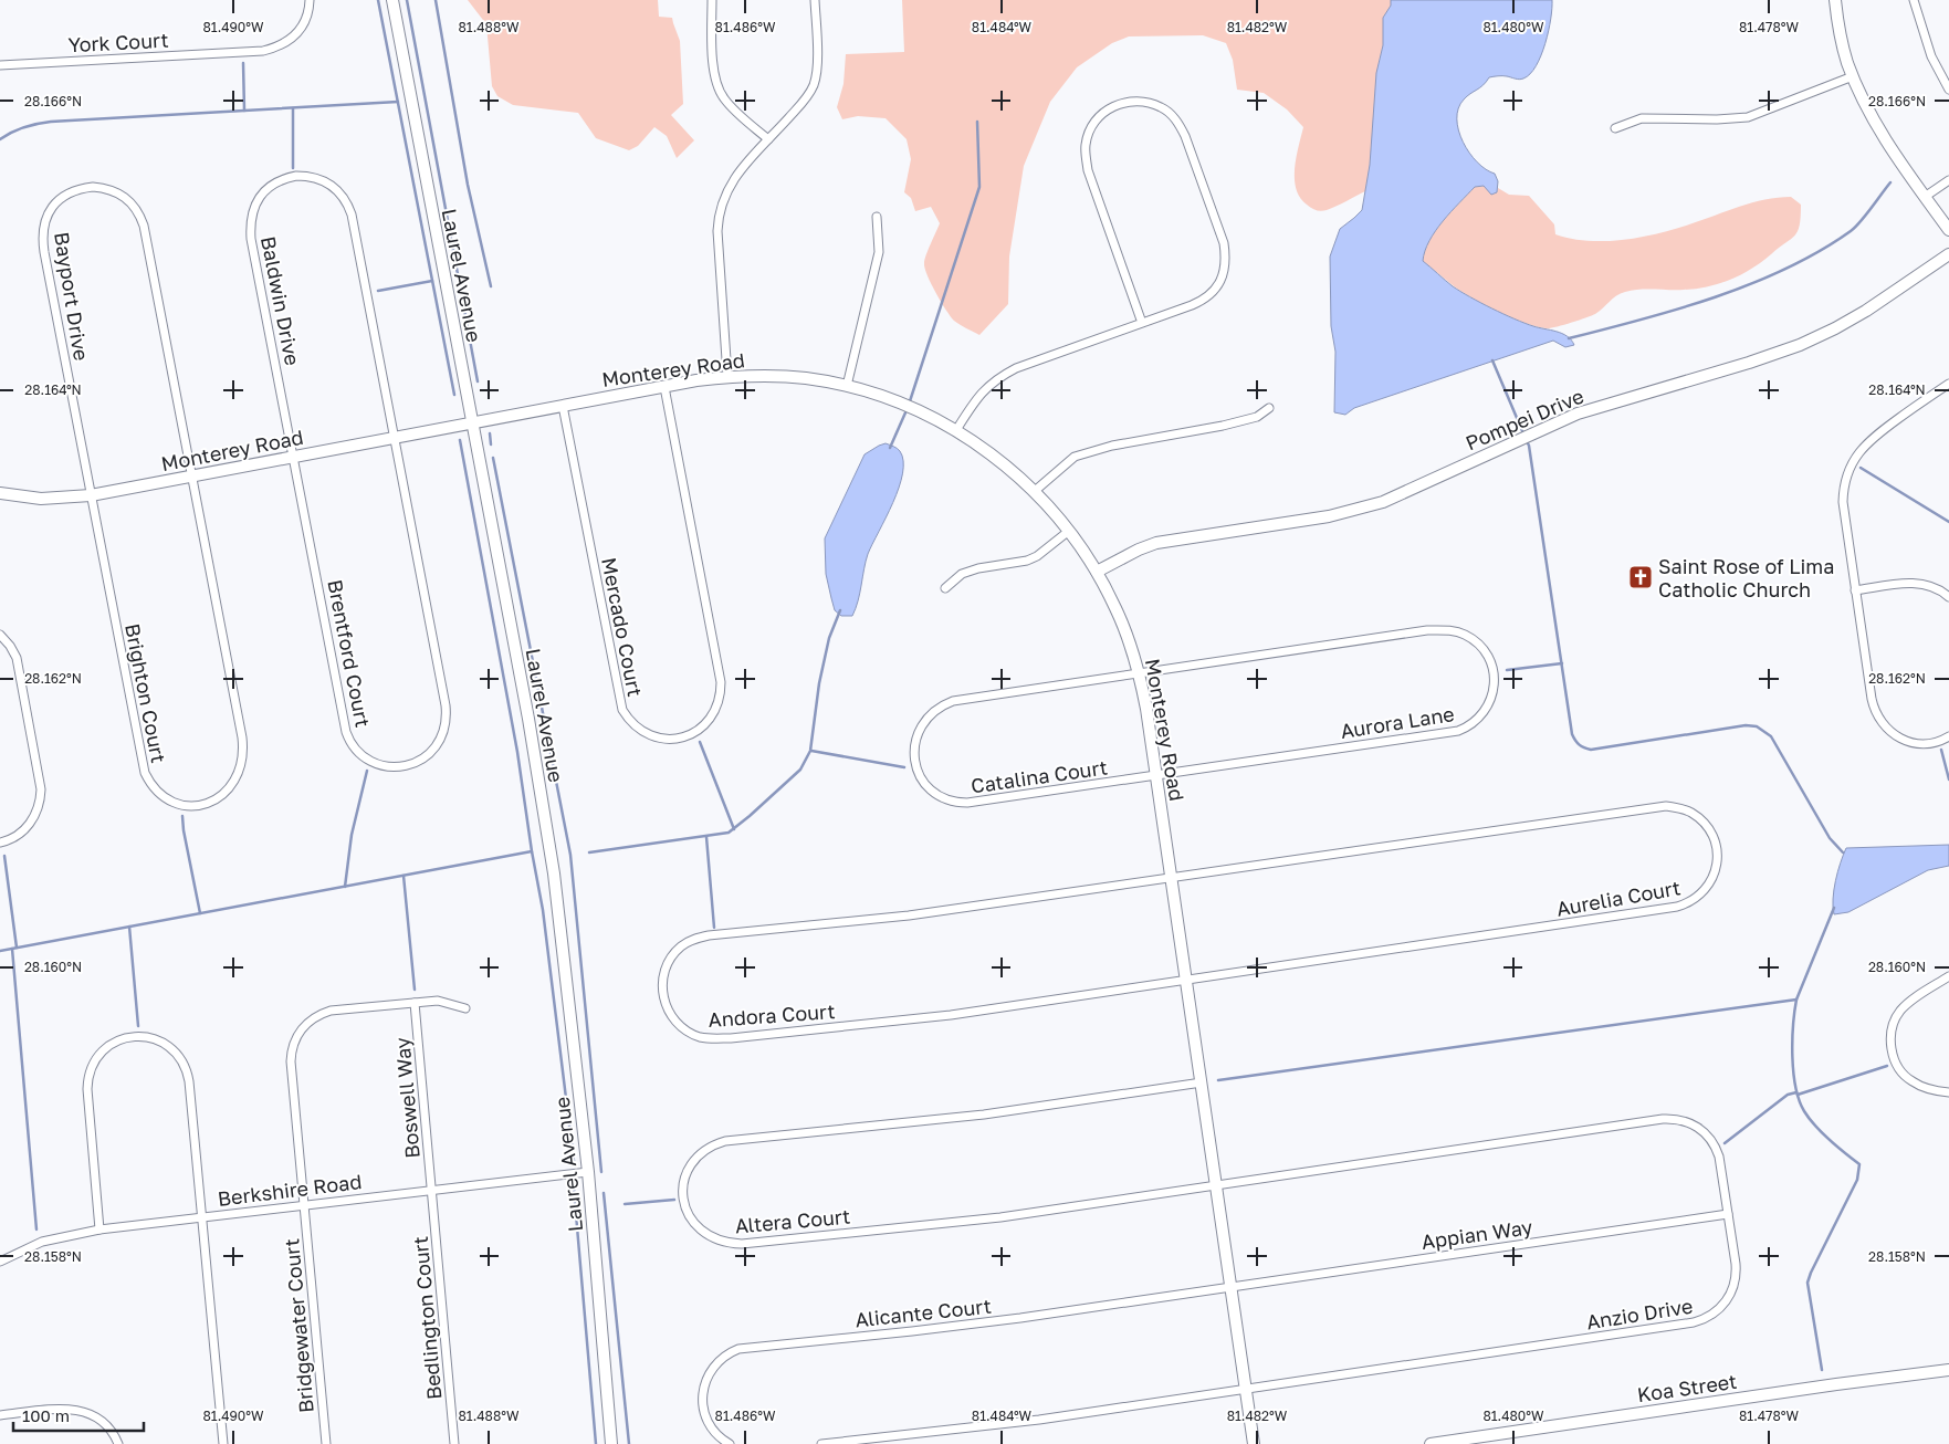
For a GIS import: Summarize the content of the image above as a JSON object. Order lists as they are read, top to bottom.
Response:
{
  "streets": {
    "street": [
      "York Court",
      "Laurel Avenue",
      "Bayport Drive",
      "Baldwin Drive",
      "Monterey Road",
      "Pompei Drive",
      "Mercado Court",
      "Brentford Court",
      "Brighton Court",
      "Aurora Lane",
      "Catalina Court",
      "Aurelia Court",
      "Andora Court",
      "Boswell Way",
      "Berkshire Road",
      "Altera Court",
      "Appian Way",
      "Alicante Court",
      "Anzio Drive",
      "Bedlington Court",
      "Bridgewater Court",
      "Koa Street"
    ]
  },
  "crossings": [
    ["Laurel Avenue", "Monterey Road"],
    ["Laurel Avenue", "Berkshire Road"],
    ["Bayport Drive", "Monterey Road"],
    ["Bayport Drive", "Brighton Court"],
    ["Baldwin Drive", "Monterey Road"],
    ["Baldwin Drive", "Brentford Court"],
    ["Monterey Road", "Pompei Drive"],
    ["Monterey Road", "Mercado Court"],
    ["Monterey Road", "Brentford Court"],
    ["Monterey Road", "Brighton Court"],
    ["Monterey Road", "Aurora Lane"],
    ["Monterey Road", "Catalina Court"],
    ["Monterey Road", "Aurelia Court"],
    ["Monterey Road", "Andora Court"],
    ["Monterey Road", "Altera Court"],
    ["Monterey Road", "Appian Way"],
    ["Monterey Road", "Alicante Court"],
    ["Monterey Road", "Anzio Drive"],
    ["Aurora Lane", "Catalina Court"],
    ["Aurelia Court", "Andora Court"],
    ["Boswell Way", "Berkshire Road"],
    ["Boswell Way", "Bedlington Court"],
    ["Boswell Way", "Bridgewater Court"],
    ["Berkshire Road", "Bedlington Court"],
    ["Berkshire Road", "Bridgewater Court"],
    ["Altera Court", "Anzio Drive"],
    ["Appian Way", "Alicante Court"],
    ["Appian Way", "Anzio Drive"]
  ],
  "places": {
    "church": ["Saint Rose of Lima Catholic Church"]
  },
  "scale_bar": "100 m",
  "coordinates": [
    "81.490°W",
    "81.488°W",
    "81.486°W",
    "81.484°W",
    "81.482°W",
    "81.480°W",
    "81.478°W",
    "28.166°N",
    "28.164°N",
    "28.162°N",
    "28.160°N",
    "28.158°N"
  ]
}
